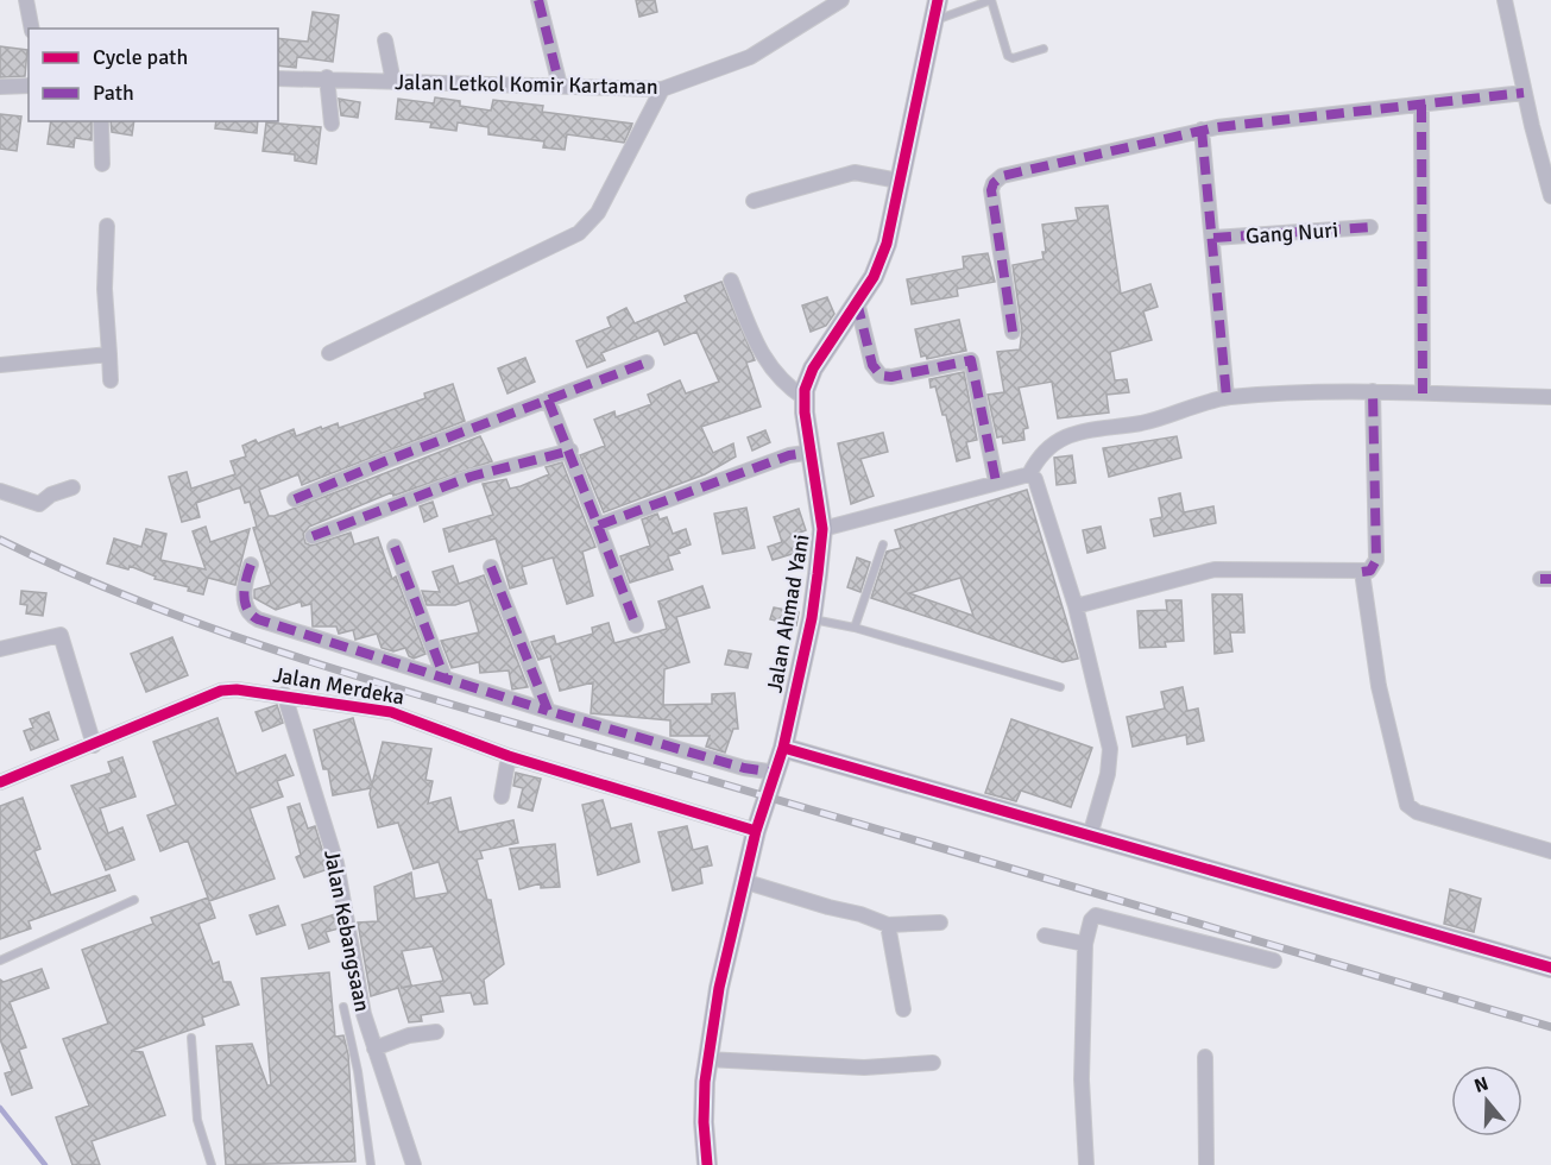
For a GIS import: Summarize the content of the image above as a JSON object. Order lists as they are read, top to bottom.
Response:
{
  "streets": {
    "street": [
      "Jalan Letkol Komir Kartaman",
      "Gang Nuri",
      "Jalan Ahmad Yani",
      "Jalan Merdeka",
      "Jalan Kebangsaan"
    ]
  },
  "crossings": [
    ["Jalan Ahmad Yani", "Jalan Merdeka"],
    ["Jalan Merdeka", "Jalan Kebangsaan"]
  ],
  "legend": ["Cycle path", "Path"],
  "north": "top"
}
